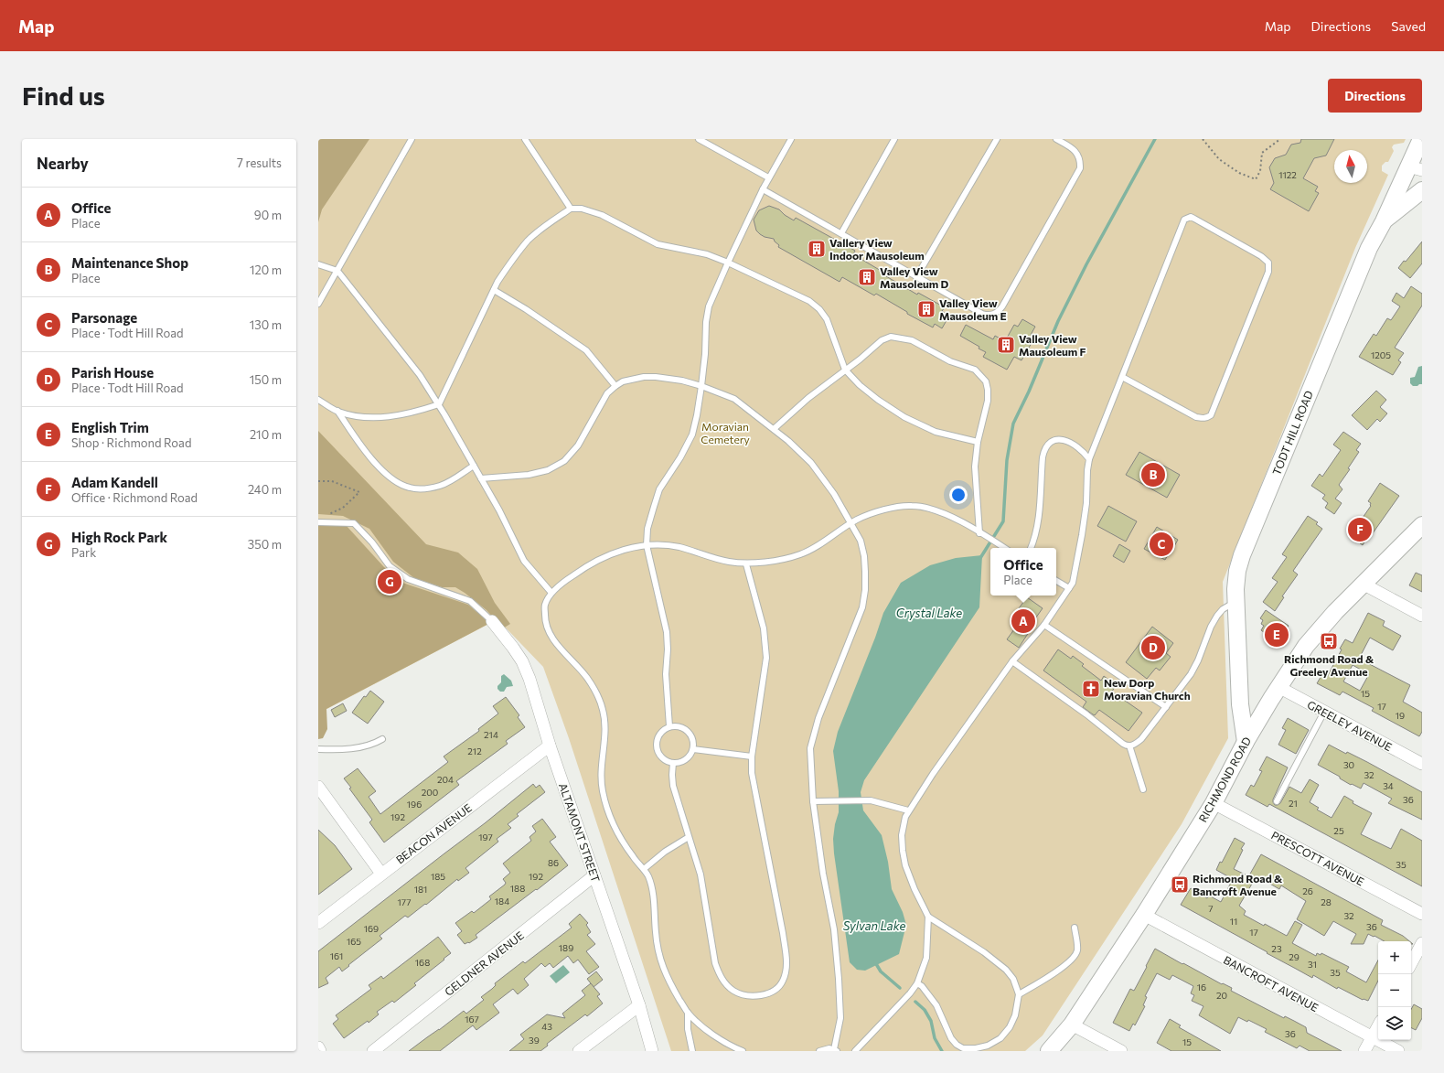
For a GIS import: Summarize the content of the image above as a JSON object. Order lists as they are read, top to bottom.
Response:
{
  "streets": {
    "street": [
      "TODT HILL ROAD",
      "GREELEY AVENUE",
      "RICHMOND ROAD",
      "ALTAMONT STREET",
      "BEACON AVENUE",
      "PRESCOTT AVENUE",
      "GELDNER AVENUE",
      "BANCROFT AVENUE"
    ]
  },
  "crossings": [
    ["TODT HILL ROAD", "RICHMOND ROAD"],
    ["GREELEY AVENUE", "RICHMOND ROAD"],
    ["RICHMOND ROAD", "PRESCOTT AVENUE"],
    ["RICHMOND ROAD", "BANCROFT AVENUE"],
    ["ALTAMONT STREET", "BEACON AVENUE"],
    ["ALTAMONT STREET", "GELDNER AVENUE"]
  ],
  "water": ["Crystal Lake", "Sylvan Lake"],
  "parks": ["Moravian Cemetery"],
  "places": {
    "building": [
      "Vallery View Indoor Mausoleum",
      "Valley View Mausoleum D",
      "Valley View Mausoleum E",
      "Valley View Mausoleum F"
    ],
    "bus stop": ["Richmond Road & Greeley Avenue", "Richmond Road & Bancroft Avenue"],
    "church": ["New Dorp Moravian Church"]
  },
  "house_numbers": [
    "1122",
    "1205",
    "15",
    "17",
    "19",
    "214",
    "212",
    "30",
    "32",
    "204",
    "34",
    "200",
    "36",
    "21",
    "196",
    "192",
    "25",
    "197",
    "86",
    "35",
    "185",
    "192",
    "188",
    "181",
    "26",
    "184",
    "177",
    "28",
    "7",
    "32",
    "11",
    "36",
    "169",
    "17",
    "165",
    "189",
    "23",
    "161",
    "29",
    "168",
    "31",
    "35",
    "16",
    "20",
    "167",
    "43",
    "36",
    "39",
    "15"
  ],
  "north": "top",
  "page": {
    "header": "Map",
    "nav": ["Map", "Directions", "Saved"],
    "buttons": "Directions",
    "title": "Find us",
    "heading": ["Nearby", "7 results"],
    "list": [
      {
        "mark": "A",
        "name": "Office",
        "note": "Place",
        "value": "90 m"
      },
      {
        "mark": "B",
        "name": "Maintenance Shop",
        "note": "Place",
        "value": "120 m"
      },
      {
        "mark": "C",
        "name": "Parsonage",
        "note": "Place · Todt Hill Road",
        "value": "130 m"
      },
      {
        "mark": "D",
        "name": "Parish House",
        "note": "Place · Todt Hill Road",
        "value": "150 m"
      },
      {
        "mark": "E",
        "name": "English Trim",
        "note": "Shop · Richmond Road",
        "value": "210 m"
      },
      {
        "mark": "F",
        "name": "Adam Kandell",
        "note": "Office · Richmond Road",
        "value": "240 m"
      },
      {
        "mark": "G",
        "name": "High Rock Park",
        "note": "Park",
        "value": "350 m"
      }
    ],
    "pins": [
      "B",
      "F",
      "C",
      "G",
      "A",
      "E",
      "D"
    ],
    "popup": ["Office", "Place"],
    "map_buttons": ["+", "−"]
  }
}
